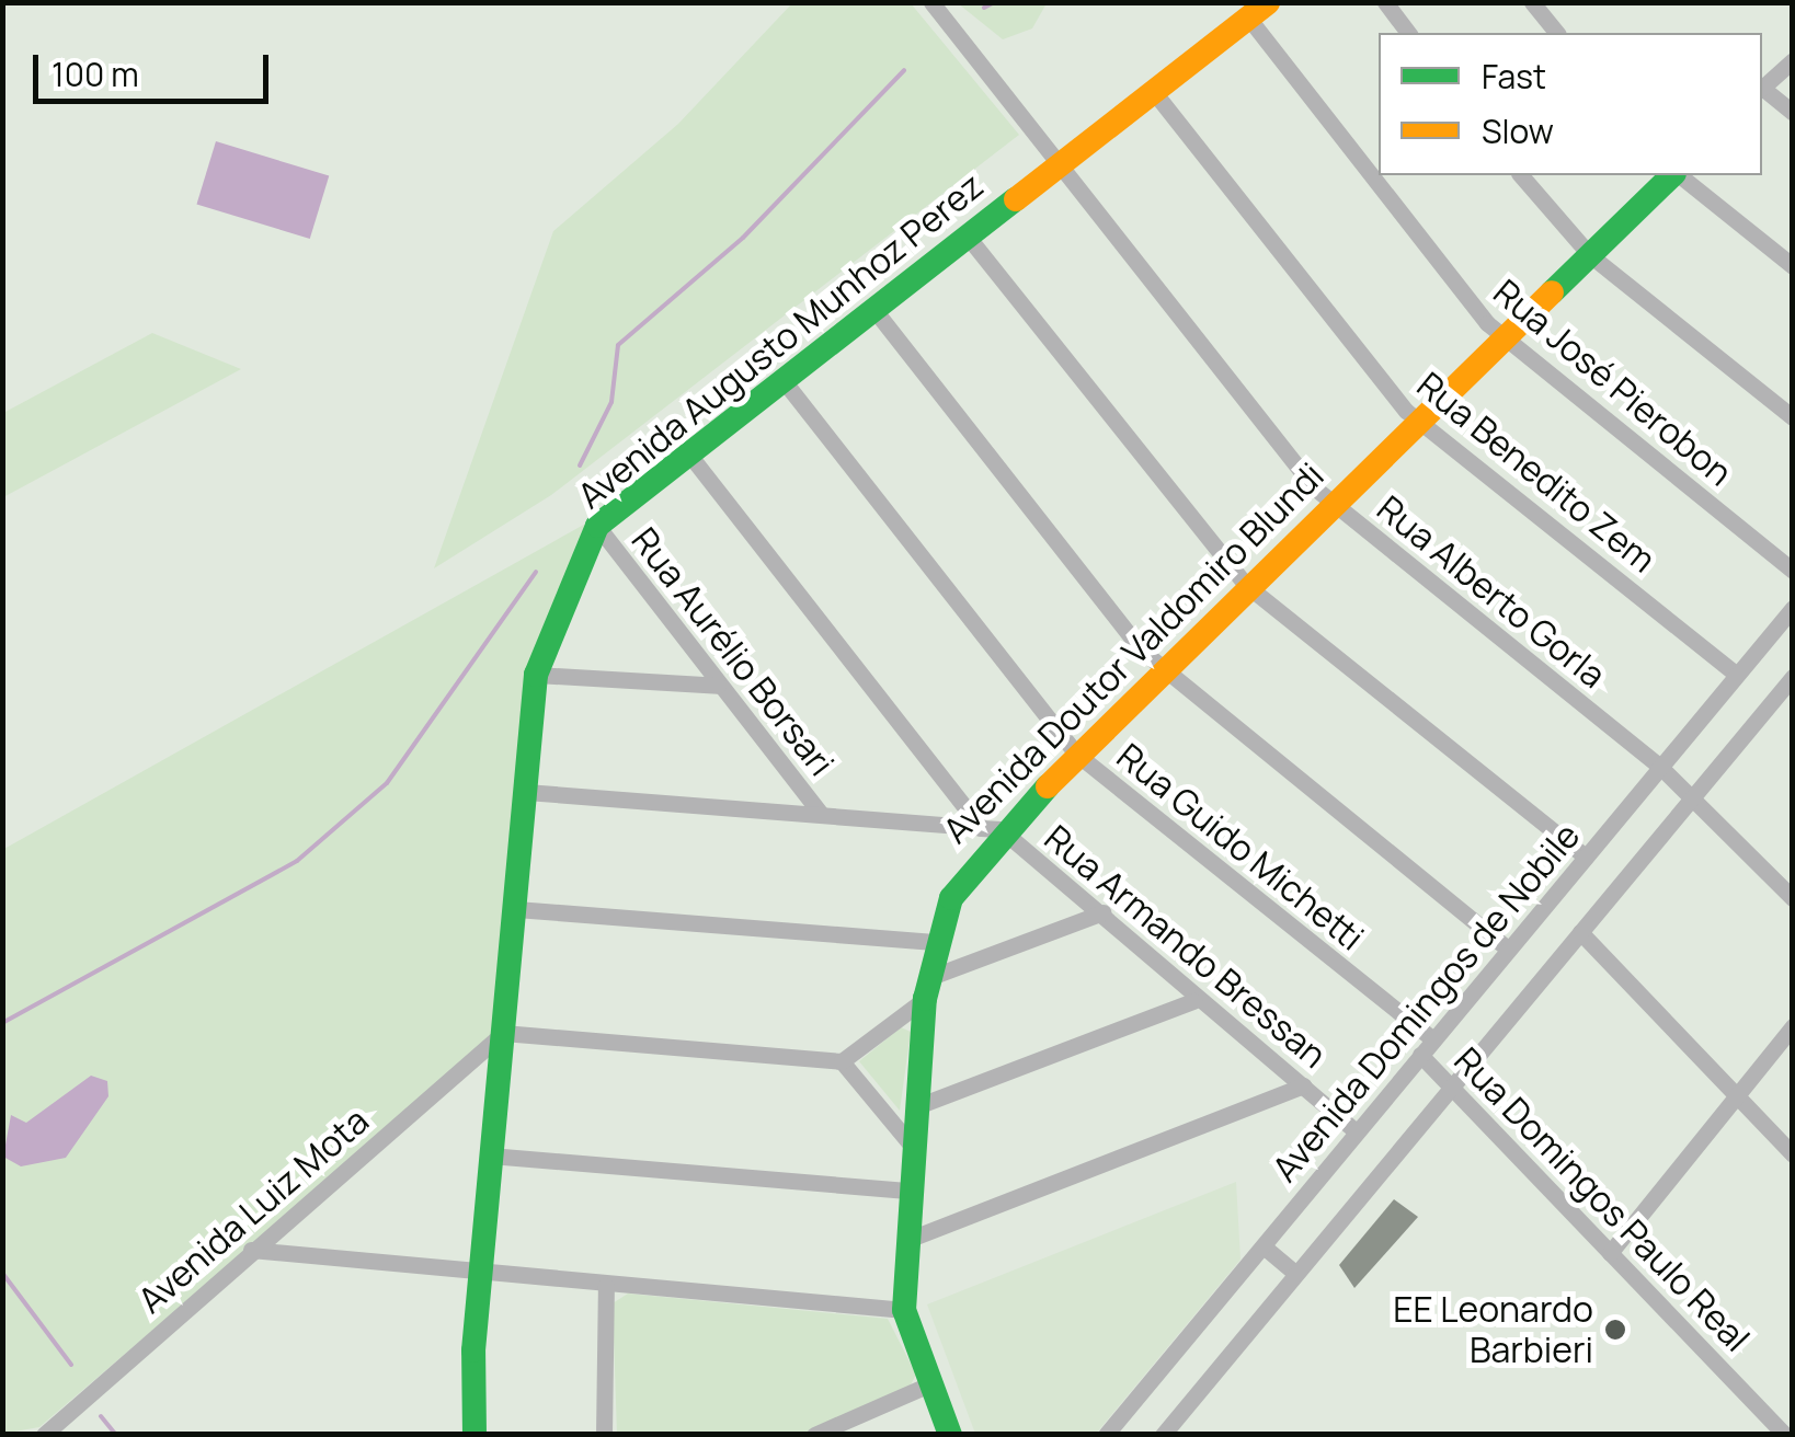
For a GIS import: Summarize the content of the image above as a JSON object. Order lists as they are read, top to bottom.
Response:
{
  "streets": {
    "street": [
      "Avenida Augusto Munhoz Perez",
      "Rua José Pierobon",
      "Rua Benedito Zem",
      "Rua Alberto Gorla",
      "Rua Aurélio Borsari",
      "Avenida Doutor Valdomiro Blundi",
      "Rua Guido Michetti",
      "Rua Armando Bressan",
      "Avenida Domingos de Nobile",
      "Rua Domingos Paulo Real",
      "Avenida Luiz Mota"
    ]
  },
  "crossings": [
    ["Avenida Augusto Munhoz Perez", "Rua José Pierobon"],
    ["Avenida Augusto Munhoz Perez", "Rua Benedito Zem"],
    ["Avenida Augusto Munhoz Perez", "Rua Alberto Gorla"],
    ["Avenida Augusto Munhoz Perez", "Rua Aurélio Borsari"],
    ["Avenida Augusto Munhoz Perez", "Rua Guido Michetti"],
    ["Avenida Augusto Munhoz Perez", "Rua Armando Bressan"],
    ["Avenida Augusto Munhoz Perez", "Avenida Luiz Mota"],
    ["Rua José Pierobon", "Avenida Doutor Valdomiro Blundi"],
    ["Rua Benedito Zem", "Avenida Doutor Valdomiro Blundi"],
    ["Rua Benedito Zem", "Avenida Domingos de Nobile"],
    ["Rua Alberto Gorla", "Avenida Doutor Valdomiro Blundi"],
    ["Rua Alberto Gorla", "Avenida Domingos de Nobile"],
    ["Avenida Doutor Valdomiro Blundi", "Rua Guido Michetti"],
    ["Avenida Doutor Valdomiro Blundi", "Rua Armando Bressan"],
    ["Rua Guido Michetti", "Avenida Domingos de Nobile"],
    ["Rua Armando Bressan", "Avenida Domingos de Nobile"],
    ["Avenida Domingos de Nobile", "Rua Domingos Paulo Real"]
  ],
  "places": ["EE Leonardo Barbieri"],
  "legend": ["Fast", "Slow"],
  "scale_bar": "100 m"
}
